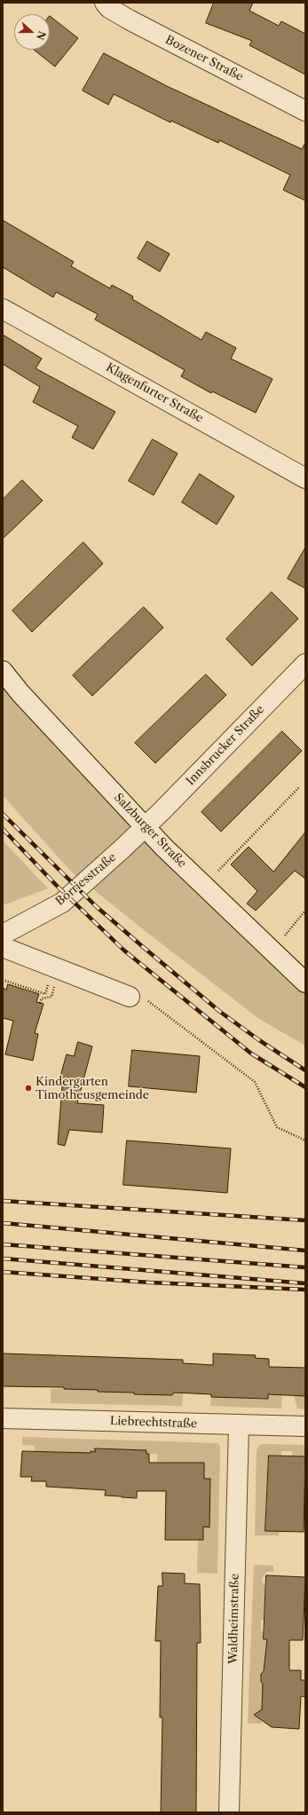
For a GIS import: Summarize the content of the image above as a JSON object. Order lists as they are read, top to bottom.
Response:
{
  "streets": {
    "street": [
      "Bozener Straße",
      "Klagenfurter Straße",
      "Innsbrucker Straße",
      "Salzburger Straße",
      "Borriesstraße",
      "Liebrechtstraße",
      "Waldheimstraße"
    ]
  },
  "crossings": [
    ["Innsbrucker Straße", "Salzburger Straße"],
    ["Innsbrucker Straße", "Borriesstraße"],
    ["Salzburger Straße", "Borriesstraße"],
    ["Liebrechtstraße", "Waldheimstraße"]
  ],
  "places": ["Kindergarten Timotheusgemeinde"],
  "north": "right"
}
